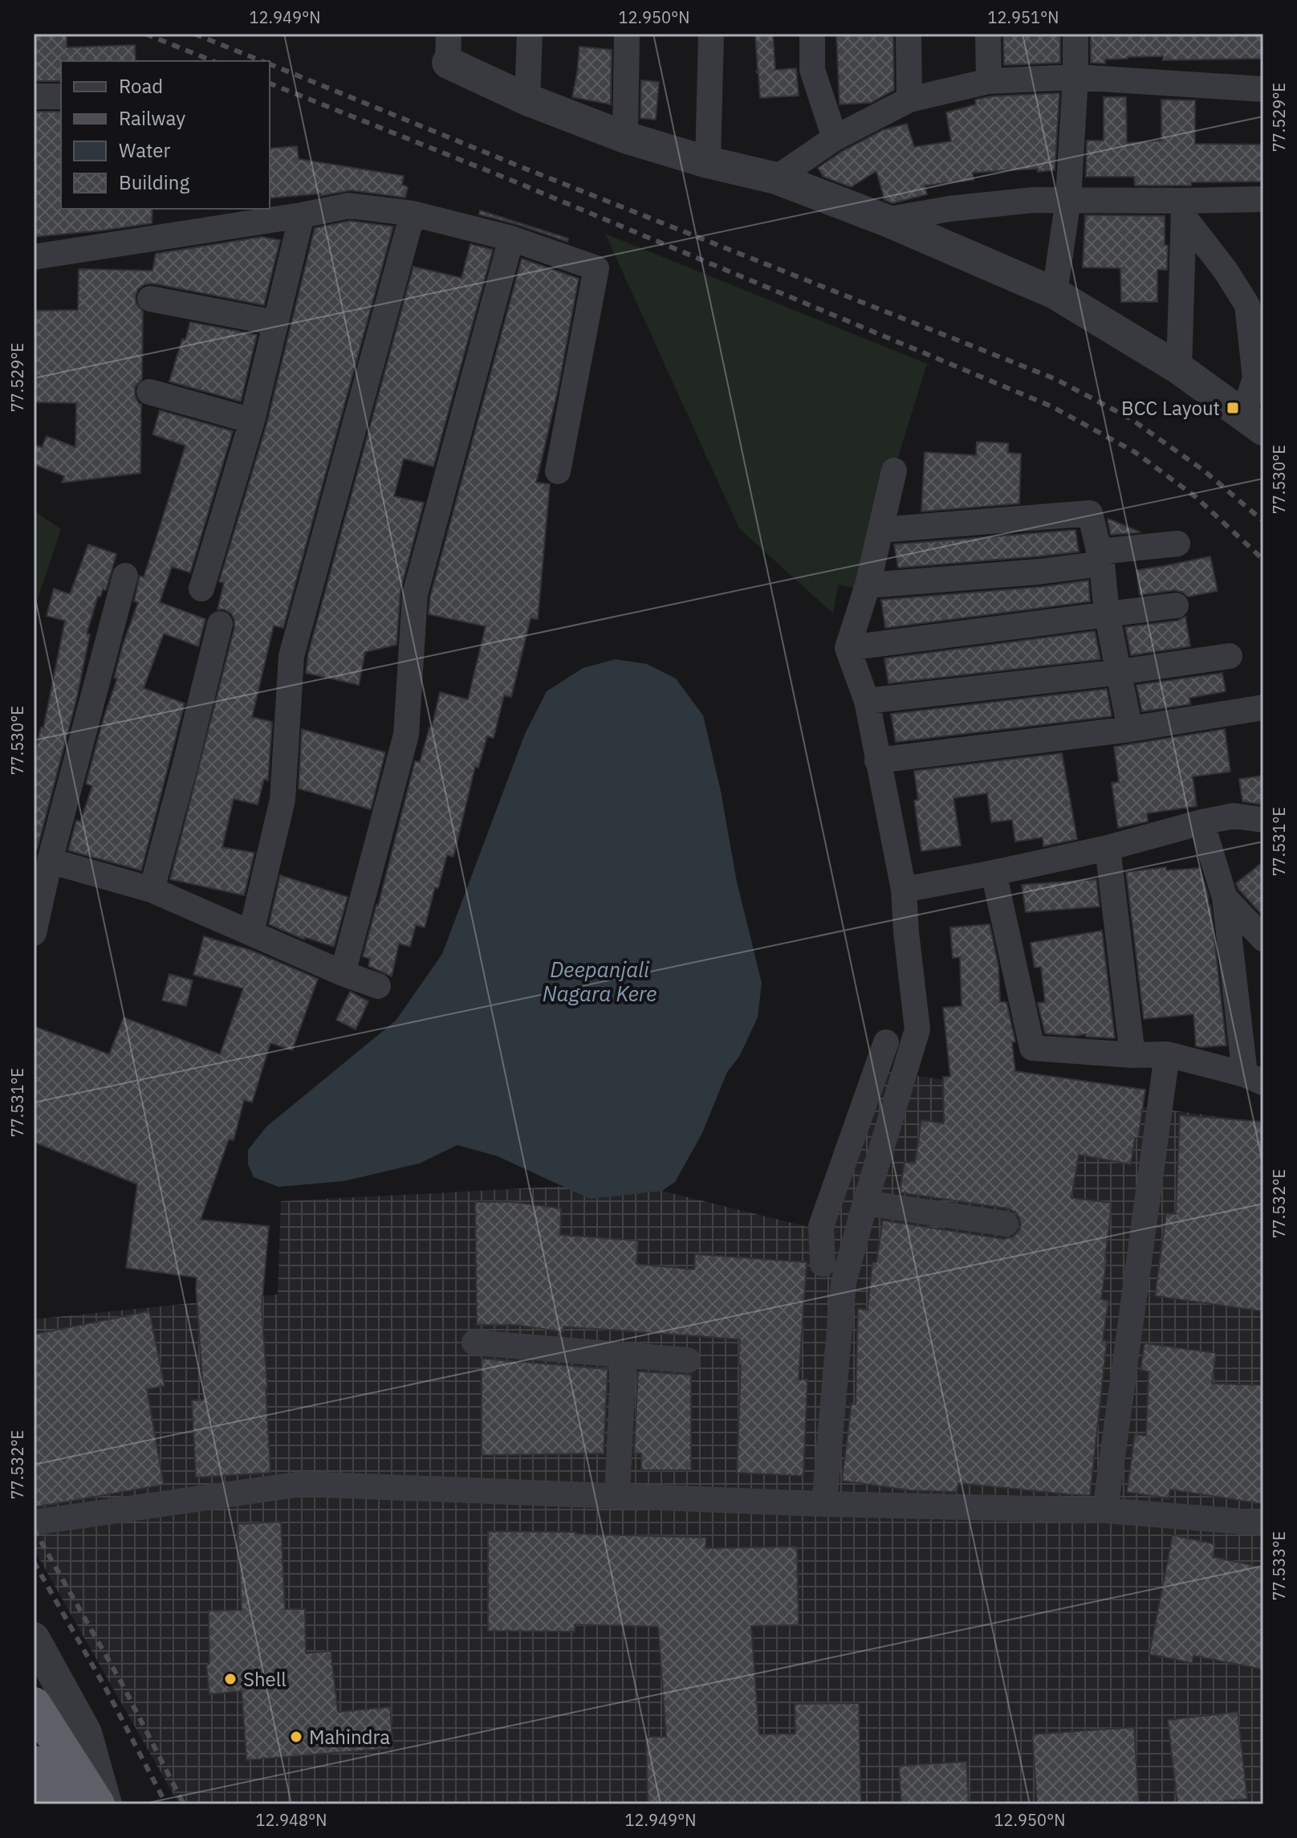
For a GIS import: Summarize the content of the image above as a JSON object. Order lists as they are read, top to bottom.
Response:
{
  "water": ["Deepanjali Nagara Kere"],
  "places": {
    "transit": ["BCC Layout"],
    "other": ["Shell", "Mahindra"]
  },
  "legend": [
    "Road",
    "Railway",
    "Water",
    "Building"
  ],
  "coordinates": [
    "12.949°N",
    "12.950°N",
    "12.951°N",
    "77.529°E",
    "77.530°E",
    "77.531°E",
    "77.532°E",
    "77.533°E",
    "12.948°N"
  ]
}
